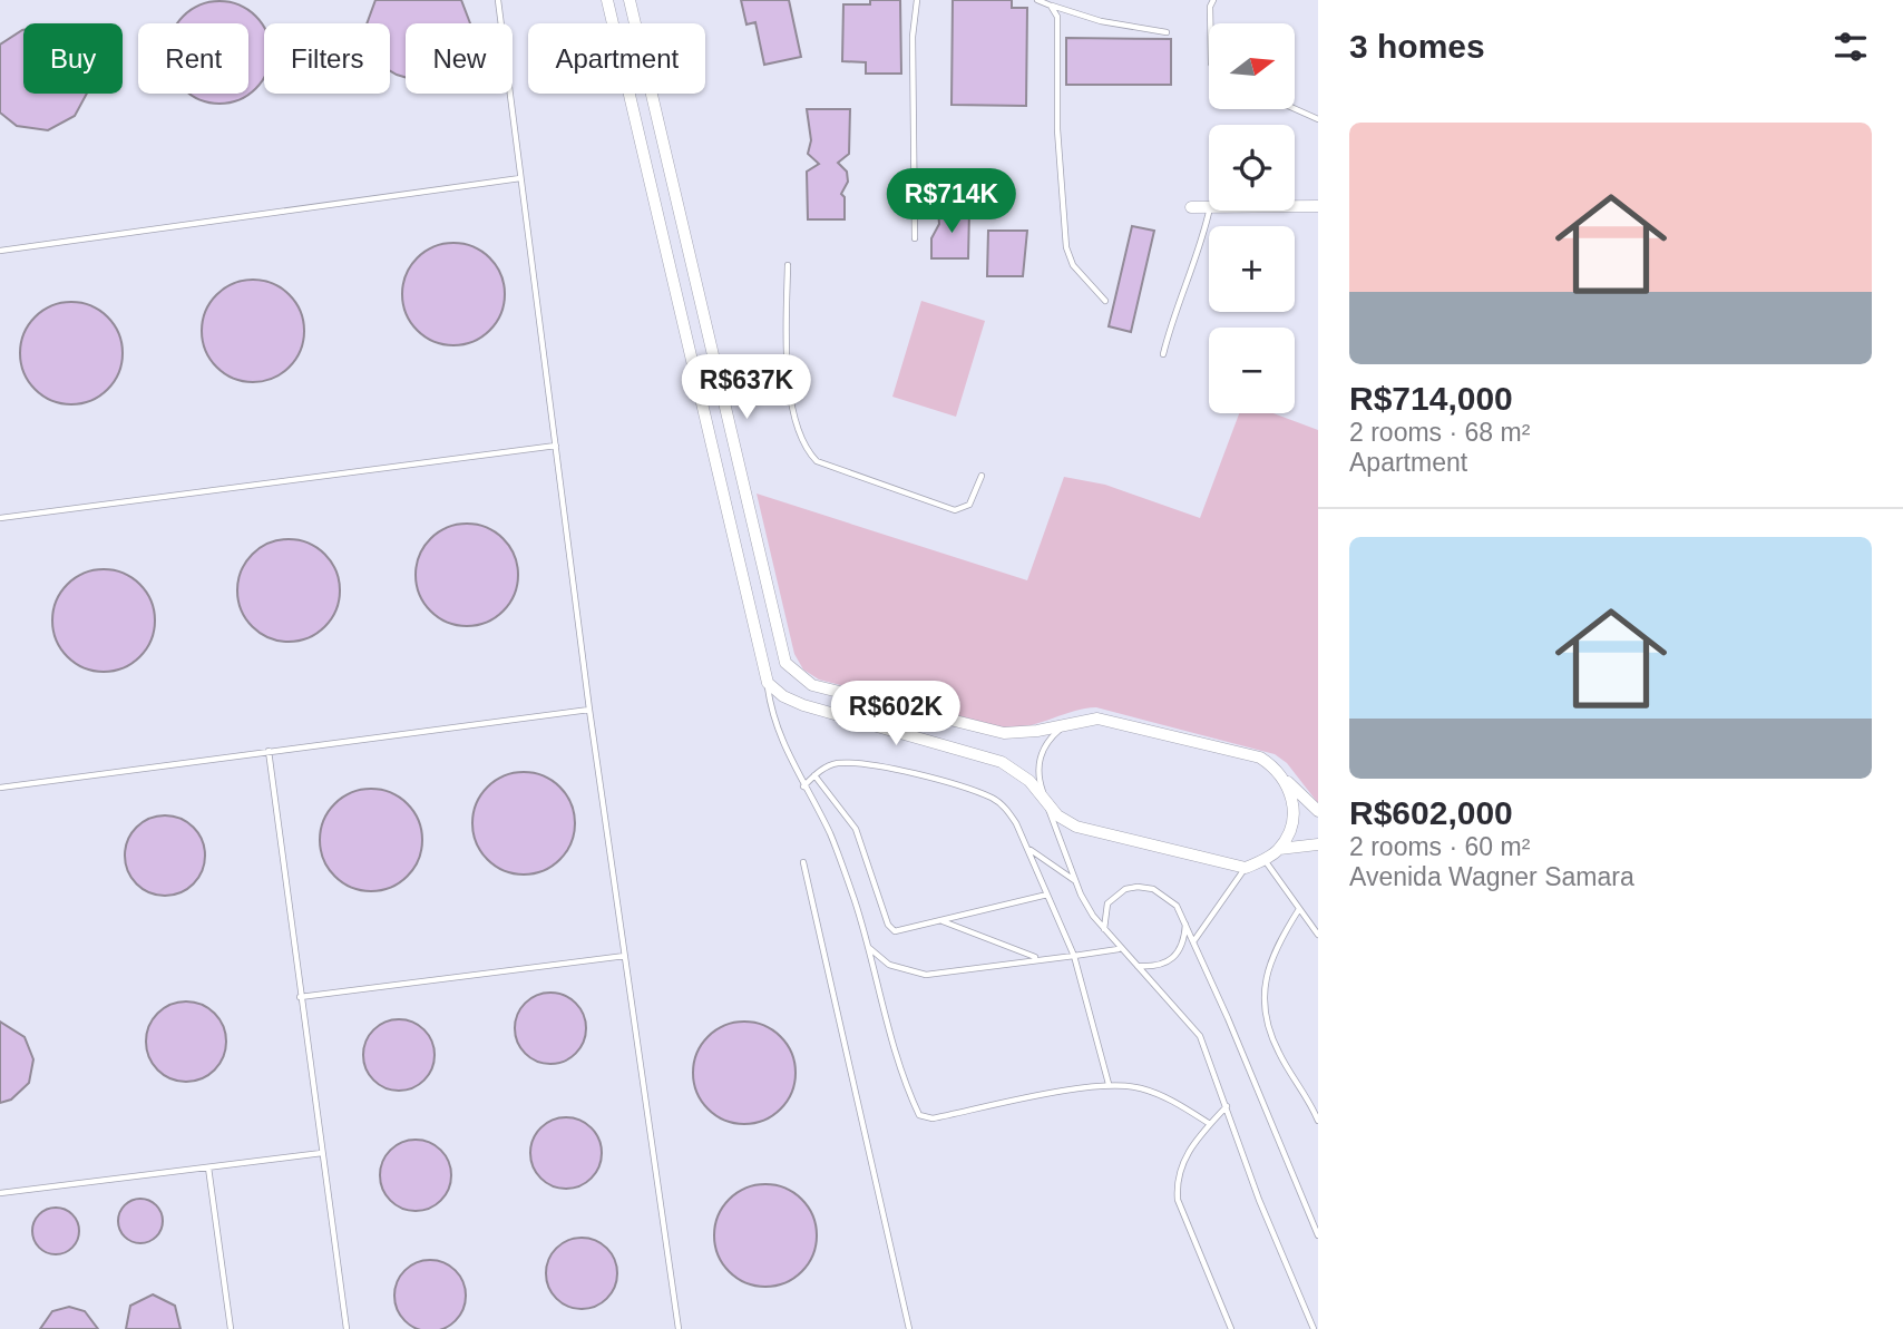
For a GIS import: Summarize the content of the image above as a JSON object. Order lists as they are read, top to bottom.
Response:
{
  "north": "right",
  "page": {
    "heading": "3 homes",
    "map_buttons": ["+", "−"],
    "chip": [
      "Buy",
      "Rent",
      "Filters",
      "New",
      "Apartment"
    ],
    "list": [
      {
        "name": "R$714,000",
        "note": "2 rooms · 68 m² · Apartment"
      },
      {
        "name": "R$602,000",
        "note": "2 rooms · 60 m² · Avenida Wagner Samara"
      }
    ],
    "price": ["R$714K", "R$637K", "R$602K"]
  }
}
